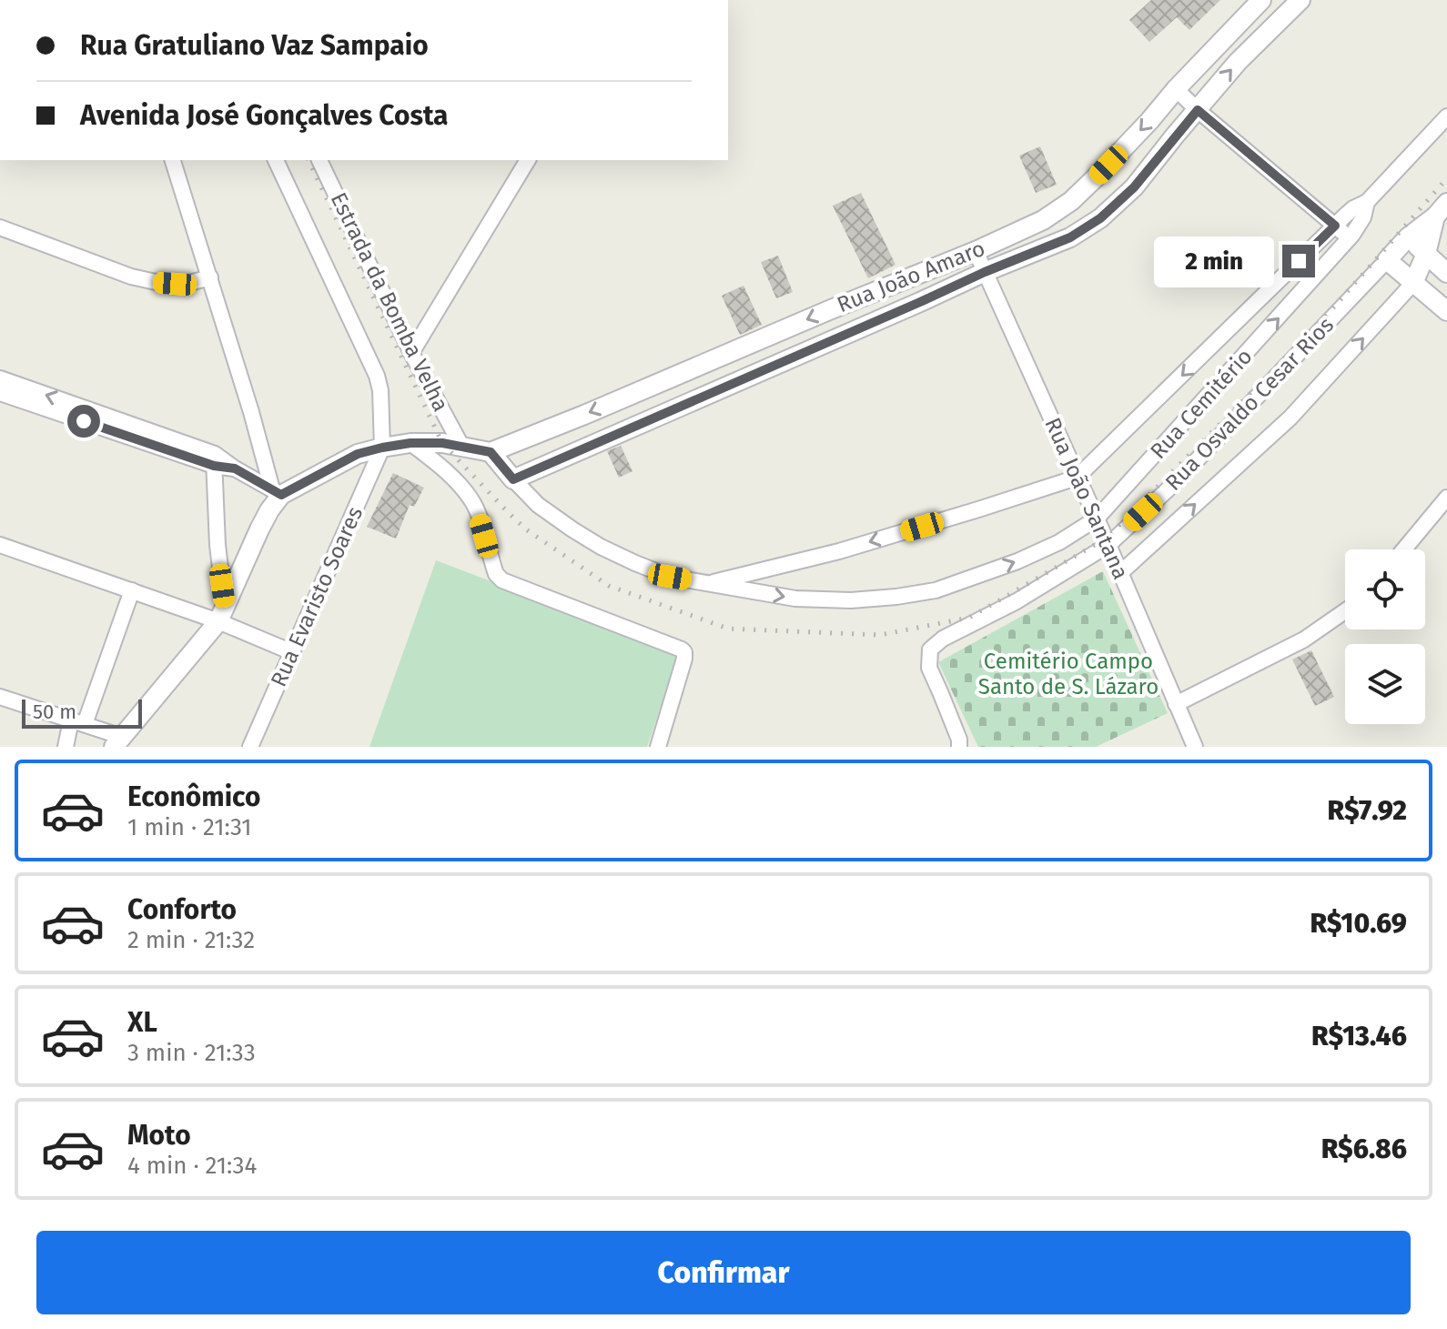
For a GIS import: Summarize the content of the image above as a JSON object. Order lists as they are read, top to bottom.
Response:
{
  "streets": {
    "street": [
      "Rua João Amaro",
      "Estrada da Bomba Velha",
      "Rua Cemitério",
      "Rua Osvaldo Cesar Rios",
      "Rua João Santana",
      "Rua Evaristo Soares"
    ]
  },
  "crossings": [
    ["Rua João Amaro", "Rua Cemitério"],
    ["Rua João Amaro", "Rua João Santana"],
    ["Rua Cemitério", "Rua João Santana"],
    ["Rua Osvaldo Cesar Rios", "Rua João Santana"]
  ],
  "parks": ["Cemitério Campo Santo de S. Lázaro"],
  "scale_bar": "50 m",
  "page": {
    "banner": ["Rua Gratuliano Vaz Sampaio", "Avenida José Gonçalves Costa"],
    "bubble": "2 min",
    "scale": "50 m",
    "list": [
      {
        "name": "Econômico",
        "note": "1 min · 21:31",
        "value": "R$7.92"
      },
      {
        "name": "Conforto",
        "note": "2 min · 21:32",
        "value": "R$10.69"
      },
      {
        "name": "XL",
        "note": "3 min · 21:33",
        "value": "R$13.46"
      },
      {
        "name": "Moto",
        "note": "4 min · 21:34",
        "value": "R$6.86"
      }
    ],
    "buttons": "Confirmar"
  }
}
